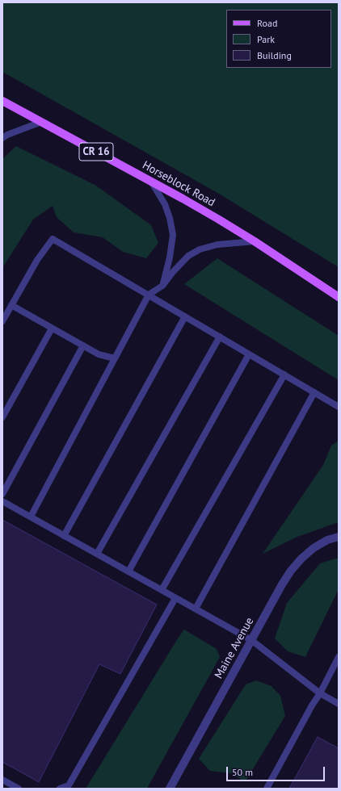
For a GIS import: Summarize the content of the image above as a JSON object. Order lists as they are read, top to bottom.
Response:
{
  "streets": {
    "main road": ["CR 16", "Horseblock Road"],
    "street": ["Maine Avenue"]
  },
  "legend": ["Road", "Park", "Building"],
  "scale_bar": "50 m"
}
